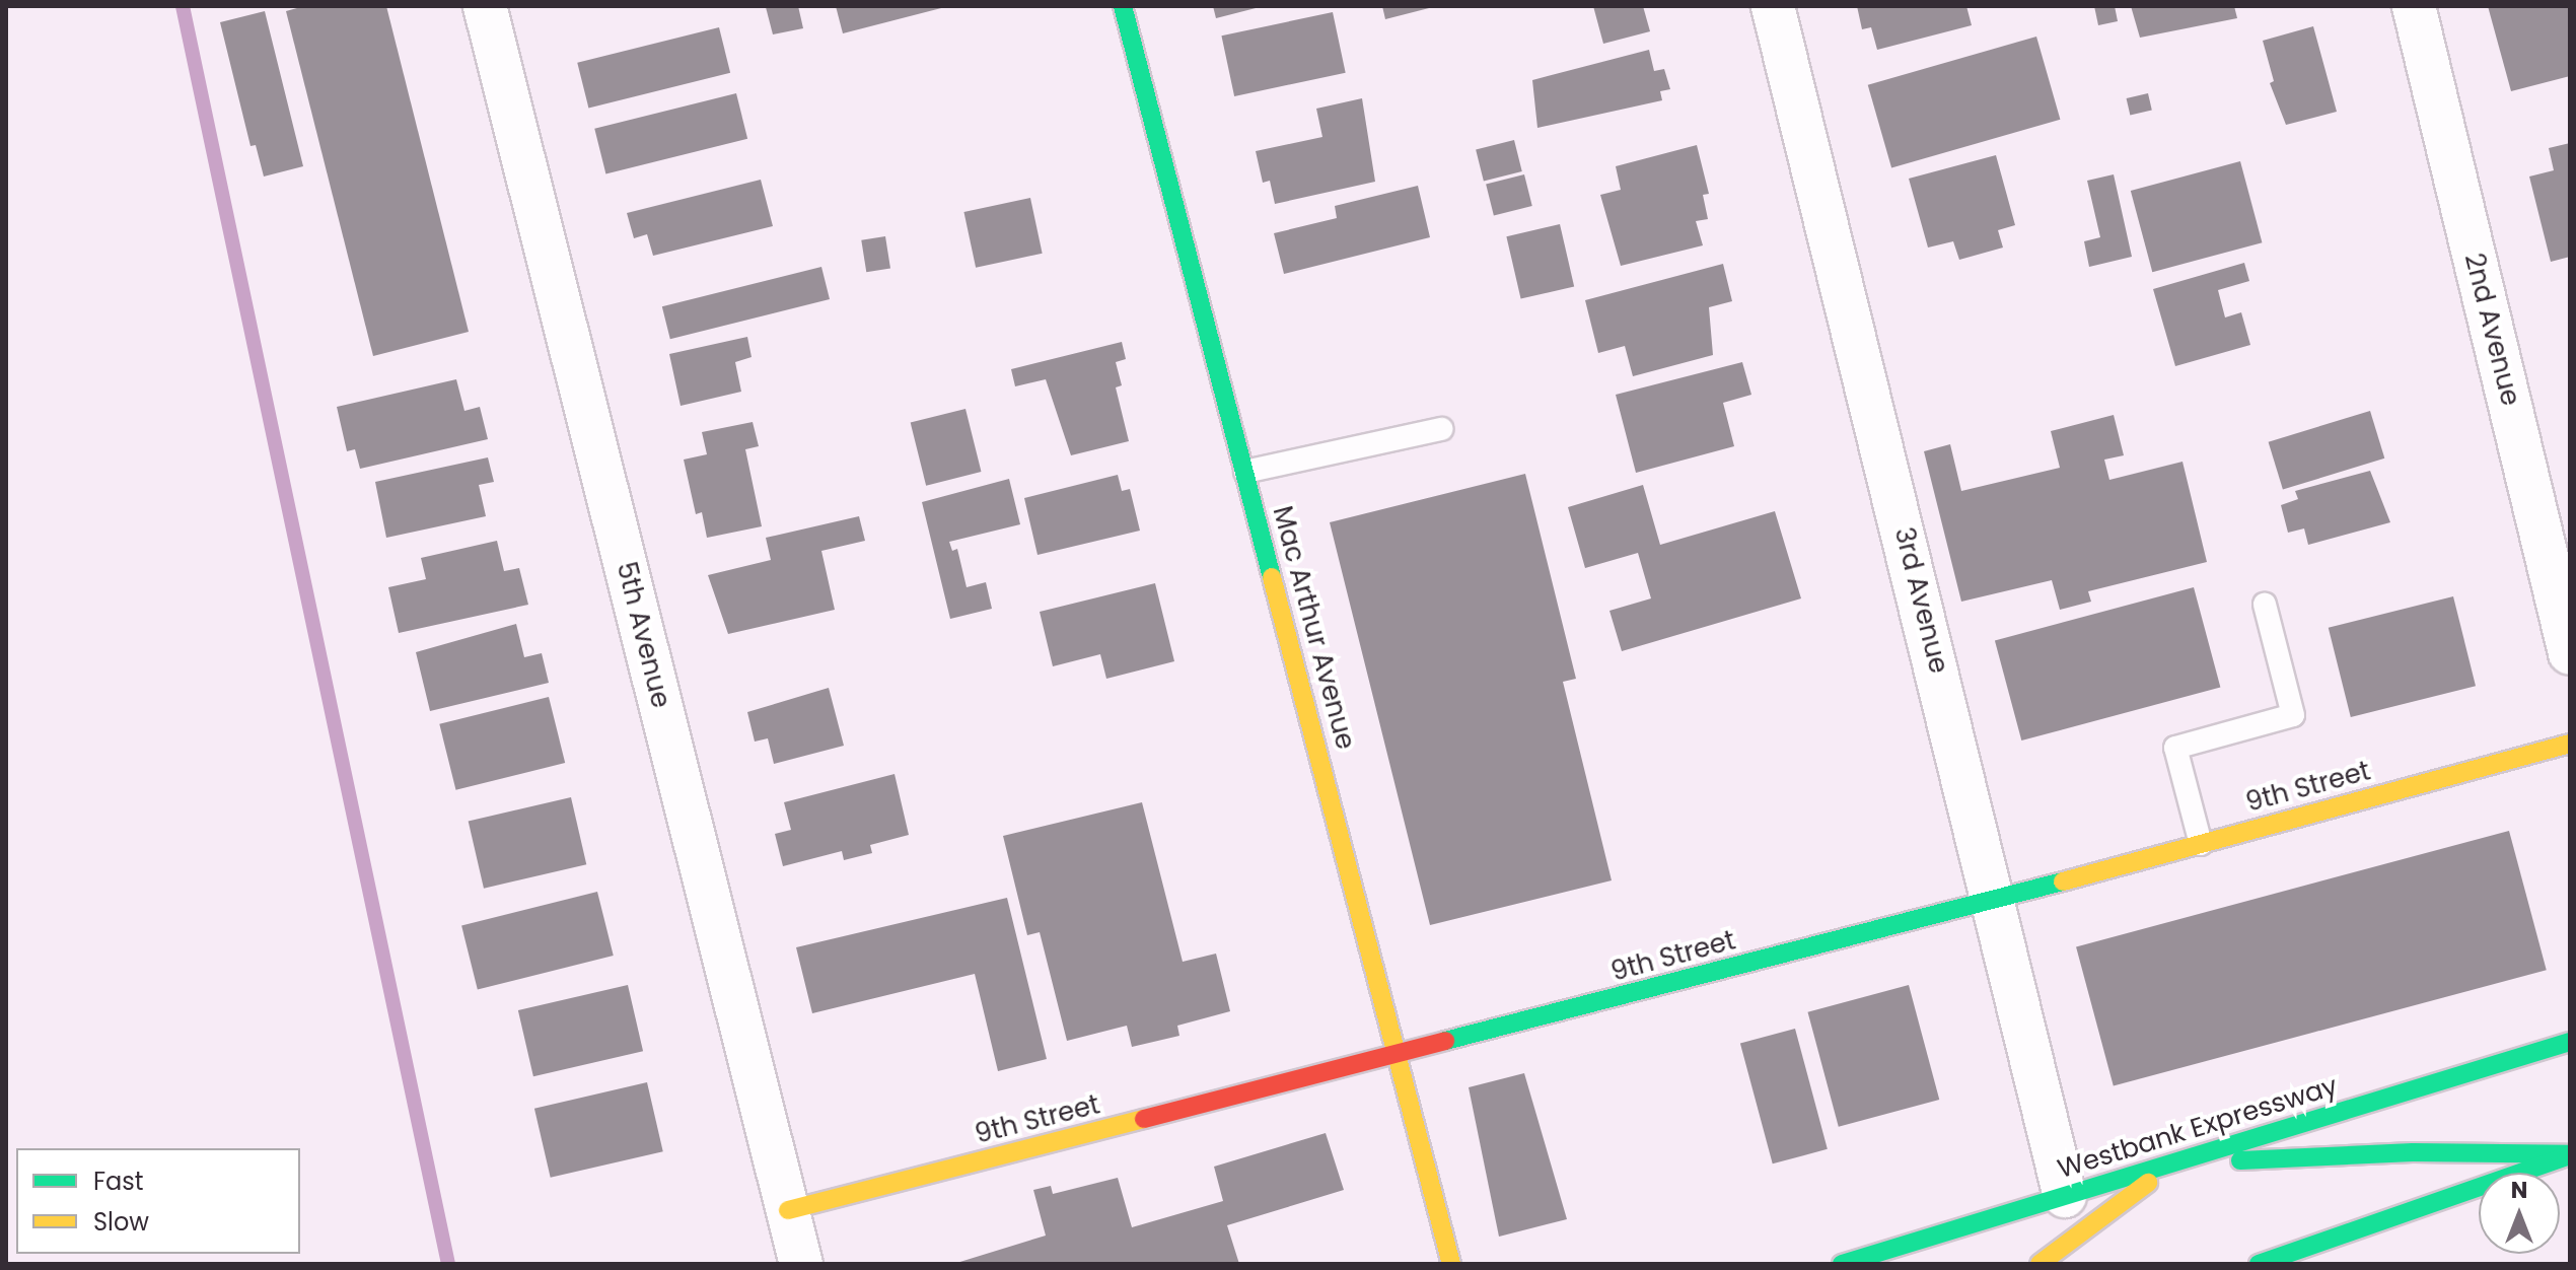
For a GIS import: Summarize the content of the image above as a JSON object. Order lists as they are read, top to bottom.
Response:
{
  "streets": {
    "main road": ["Mac Arthur Avenue", "9th Street", "Westbank Expressway"],
    "street": ["2nd Avenue", "3rd Avenue", "5th Avenue"]
  },
  "crossings": [
    ["3rd Avenue", "9th Street"],
    ["3rd Avenue", "Westbank Expressway"],
    ["Mac Arthur Avenue", "9th Street"],
    ["5th Avenue", "9th Street"]
  ],
  "legend": ["Fast", "Slow"],
  "north": "top"
}
